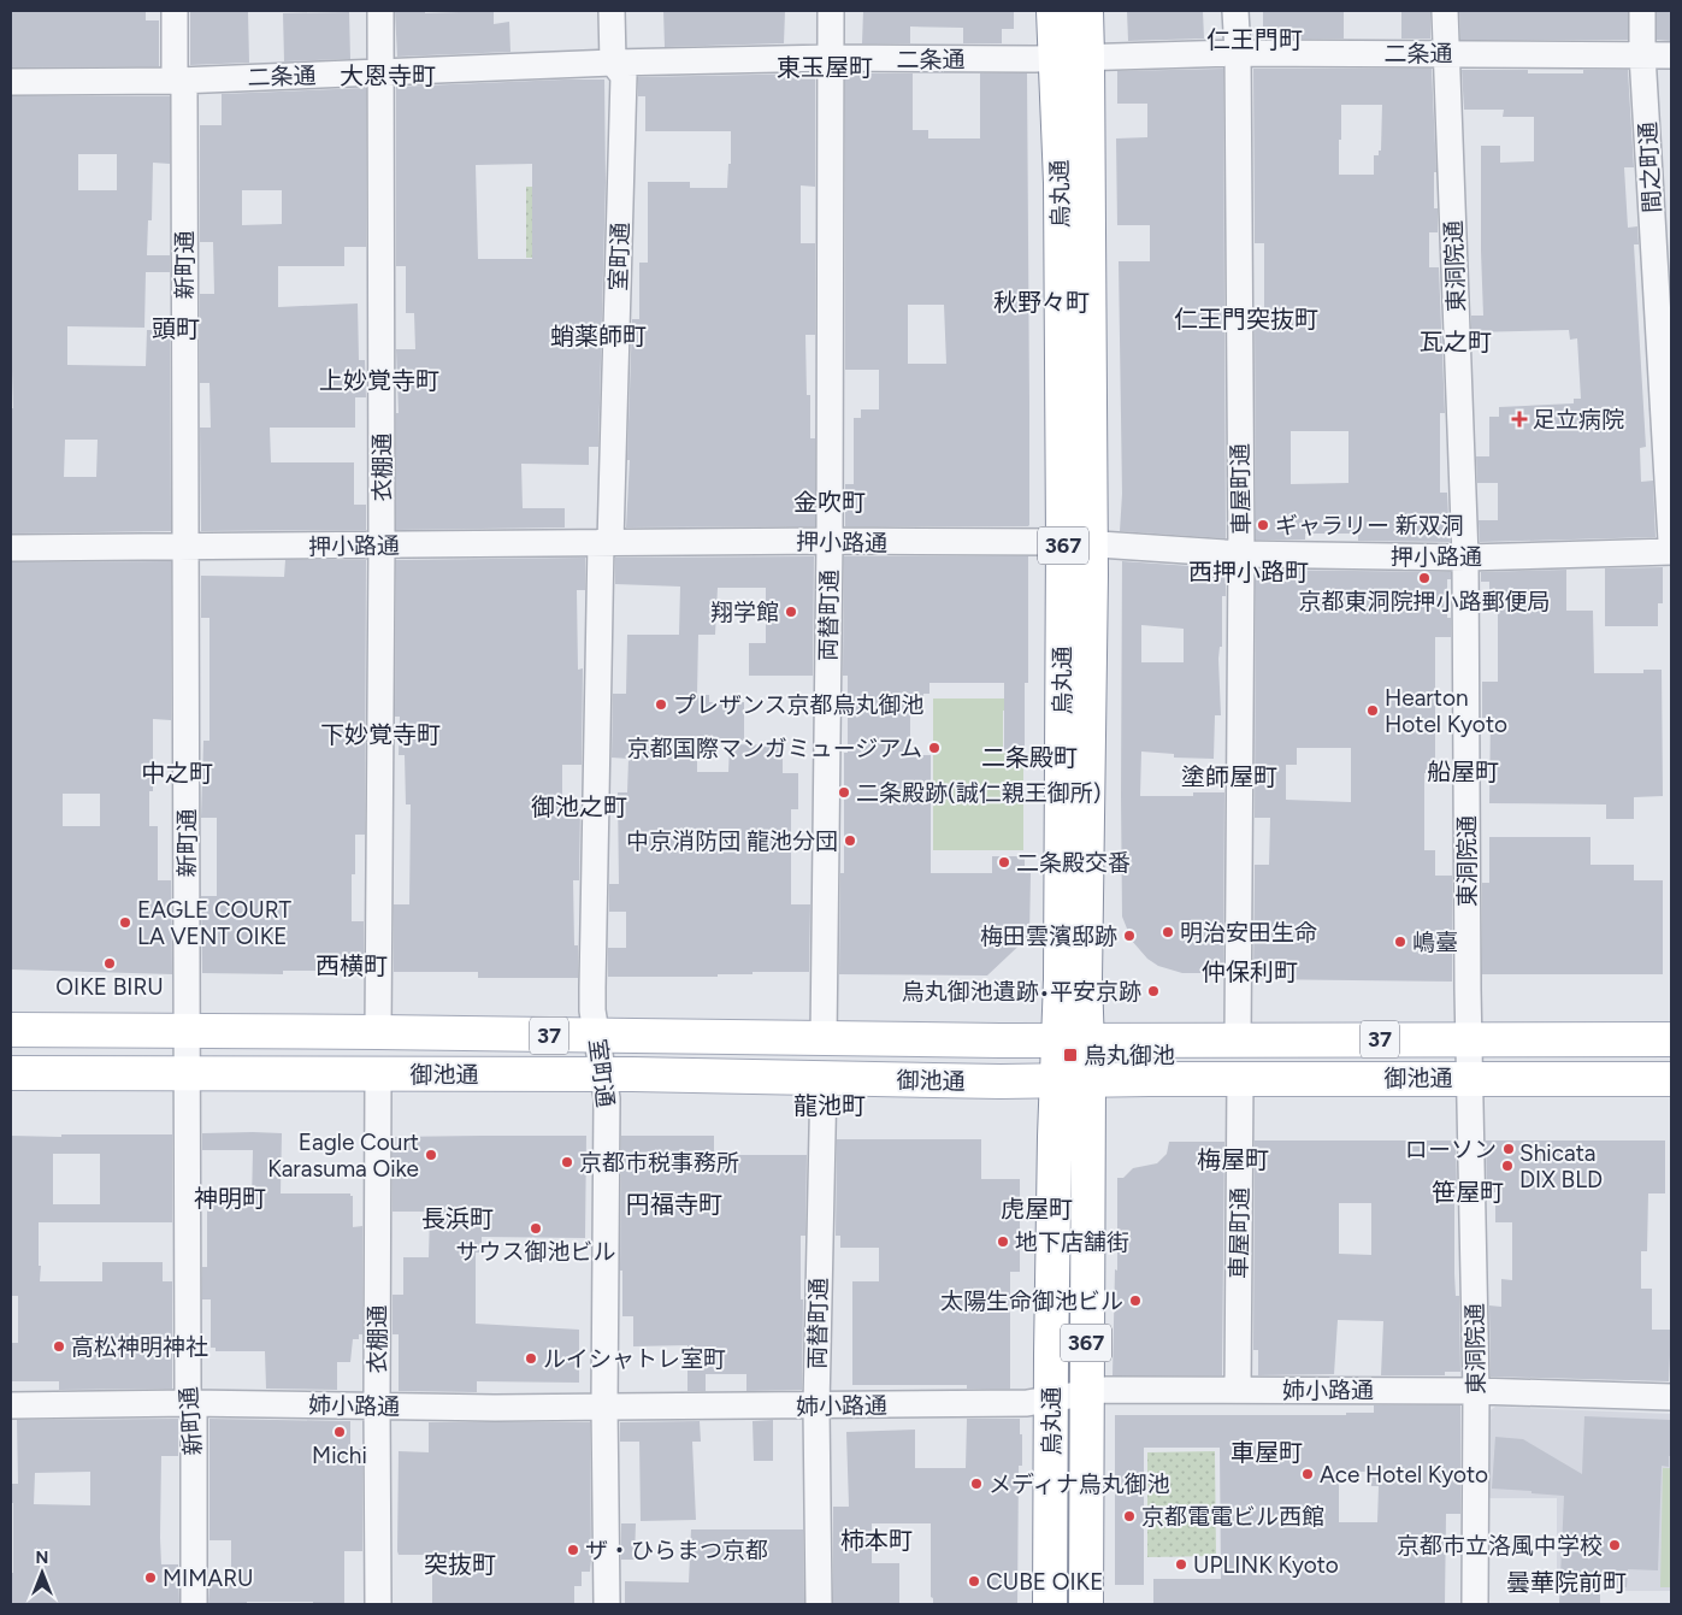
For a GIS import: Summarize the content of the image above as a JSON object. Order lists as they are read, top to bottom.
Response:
{
  "streets": {
    "main road": [
      "烏丸通",
      "367",
      "37",
      "御池通"
    ],
    "street": [
      "二条通",
      "間之町通",
      "室町通",
      "新町通",
      "東洞院通",
      "衣棚通",
      "車屋町通",
      "押小路通",
      "両替町通",
      "姉小路通"
    ]
  },
  "crossings": [
    ["二条通", "間之町通"],
    ["二条通", "烏丸通"],
    ["二条通", "室町通"],
    ["二条通", "新町通"],
    ["二条通", "東洞院通"],
    ["二条通", "衣棚通"],
    ["二条通", "車屋町通"],
    ["二条通", "両替町通"],
    ["烏丸通", "押小路通"],
    ["烏丸通", "御池通"],
    ["烏丸通", "姉小路通"],
    ["室町通", "押小路通"],
    ["室町通", "御池通"],
    ["室町通", "姉小路通"],
    ["新町通", "押小路通"],
    ["新町通", "御池通"],
    ["新町通", "姉小路通"],
    ["東洞院通", "押小路通"],
    ["東洞院通", "御池通"],
    ["東洞院通", "姉小路通"],
    ["衣棚通", "押小路通"],
    ["衣棚通", "御池通"],
    ["衣棚通", "姉小路通"],
    ["車屋町通", "押小路通"],
    ["車屋町通", "御池通"],
    ["車屋町通", "姉小路通"],
    ["押小路通", "両替町通"],
    ["両替町通", "御池通"],
    ["両替町通", "姉小路通"]
  ],
  "districts": [
    "仁王門町",
    "東玉屋町",
    "大恩寺町",
    "秋野々町",
    "仁王門突抜町",
    "頭町",
    "蛸薬師町",
    "瓦之町",
    "上妙覚寺町",
    "金吹町",
    "西押小路町",
    "下妙覚寺町",
    "二条殿町",
    "船屋町",
    "中之町",
    "塗師屋町",
    "御池之町",
    "西横町",
    "仲保利町",
    "龍池町",
    "梅屋町",
    "笹屋町",
    "神明町",
    "円福寺町",
    "虎屋町",
    "長浜町",
    "車屋町",
    "柿本町",
    "突抜町",
    "曇華院前町"
  ],
  "places": {
    "health": ["足立病院"],
    "other": [
      "ギャラリー 新双洞",
      "京都東洞院押小路郵便局",
      "翔学館",
      "プレザンス京都烏丸御池",
      "Hearton Hotel Kyoto",
      "京都国際マンガミュージアム",
      "二条殿跡(誠仁親王御所)",
      "中京消防団 龍池分団",
      "二条殿交番",
      "EAGLE COURT LA VENT OIKE",
      "明治安田生命",
      "梅田雲濱邸跡",
      "嶋臺",
      "OIKE BIRU",
      "烏丸御池遺跡•平安京跡",
      "ローソン",
      "Eagle Court Karasuma Oike",
      "京都市税事務所",
      "Shicata DIX BLD",
      "サウス御池ビル",
      "地下店舗街",
      "太陽生命御池ビル",
      "高松神明神社",
      "ルイシャトレ室町",
      "Michi",
      "Ace Hotel Kyoto",
      "メディナ烏丸御池",
      "京都電電ビル西館",
      "京都市立洛風中学校",
      "ザ・ひらまつ京都",
      "UPLINK Kyoto",
      "MIMARU",
      "CUBE OIKE"
    ],
    "transit": ["烏丸御池"]
  },
  "north": "top"
}
